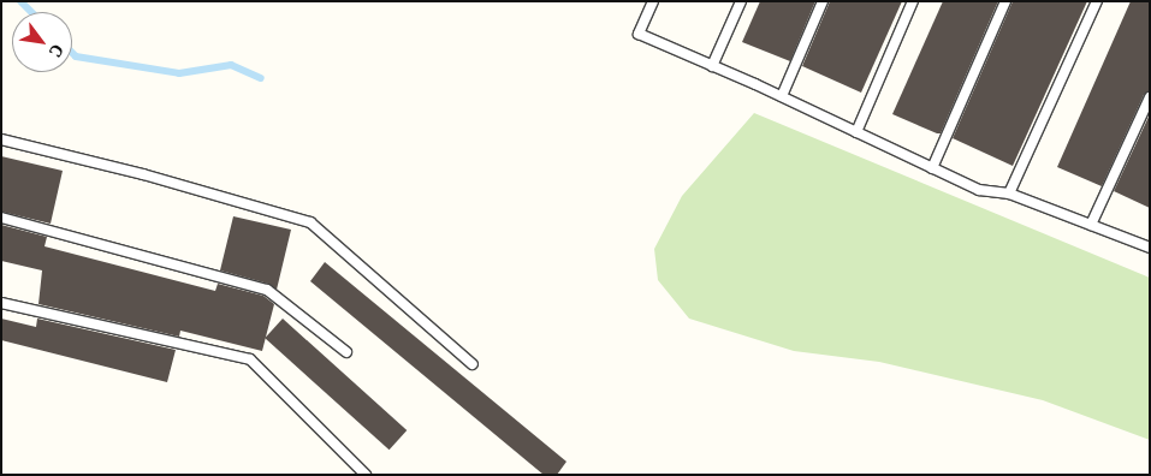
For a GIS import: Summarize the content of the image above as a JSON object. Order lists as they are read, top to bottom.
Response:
{
  "north": "bottom right"
}
